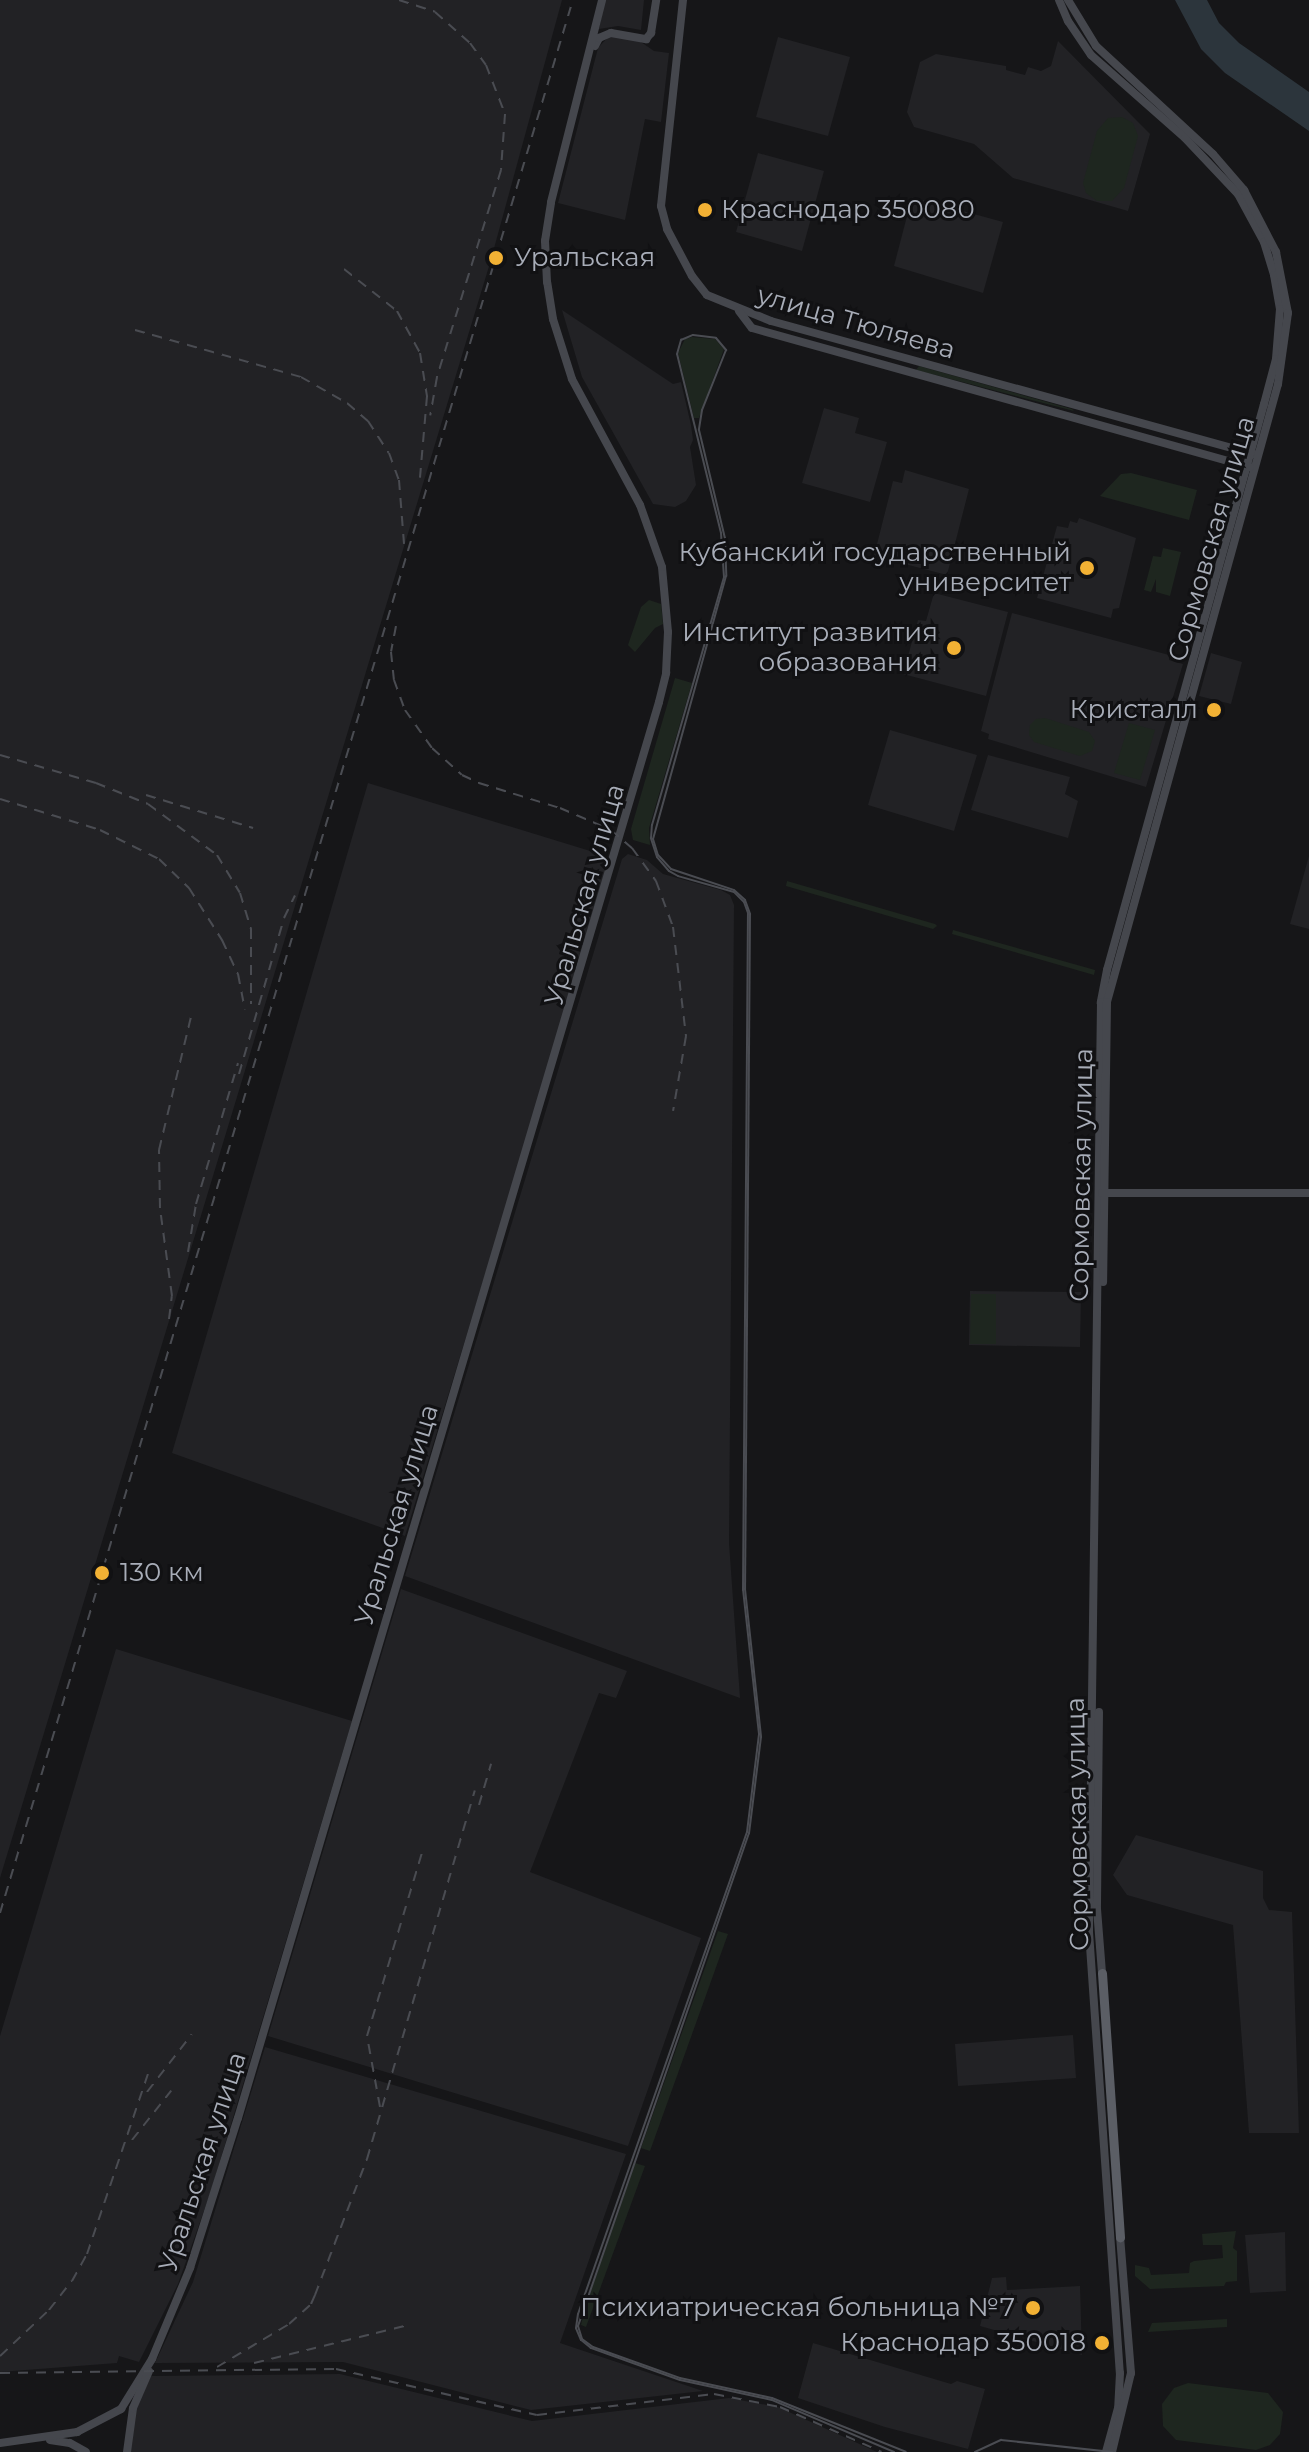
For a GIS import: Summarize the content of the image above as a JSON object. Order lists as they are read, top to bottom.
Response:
{
  "streets": {
    "highway": ["Сормовская улица"],
    "main road": ["улица Тюляева", "Уральская улица"]
  },
  "crossings": [
    ["улица Тюляева", "Сормовская улица"]
  ],
  "places": [
    "Краснодар 350080",
    "Уральская",
    "Кубанский государственный университет",
    "Институт развития образования",
    "Кристалл",
    "130 км",
    "Психиатрическая больница №7",
    "Краснодар 350018"
  ]
}
